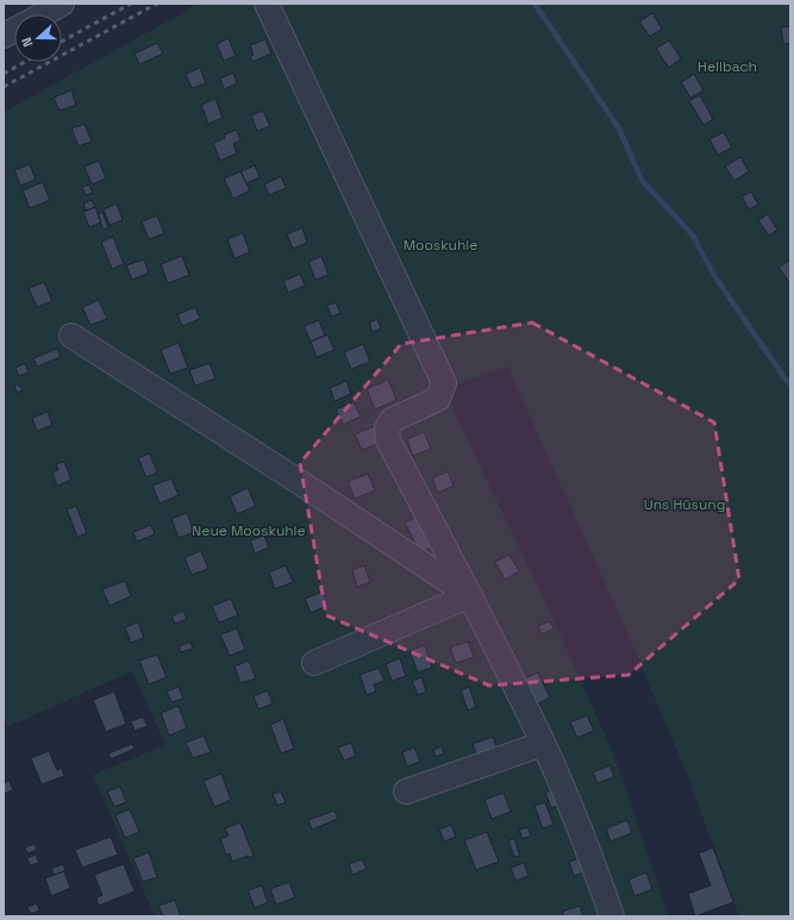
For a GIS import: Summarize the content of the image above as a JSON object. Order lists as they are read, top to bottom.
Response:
{
  "parks": [
    "Hellbach",
    "Mooskuhle",
    "Uns Hüsung",
    "Neue Mooskuhle"
  ],
  "north": "left"
}
